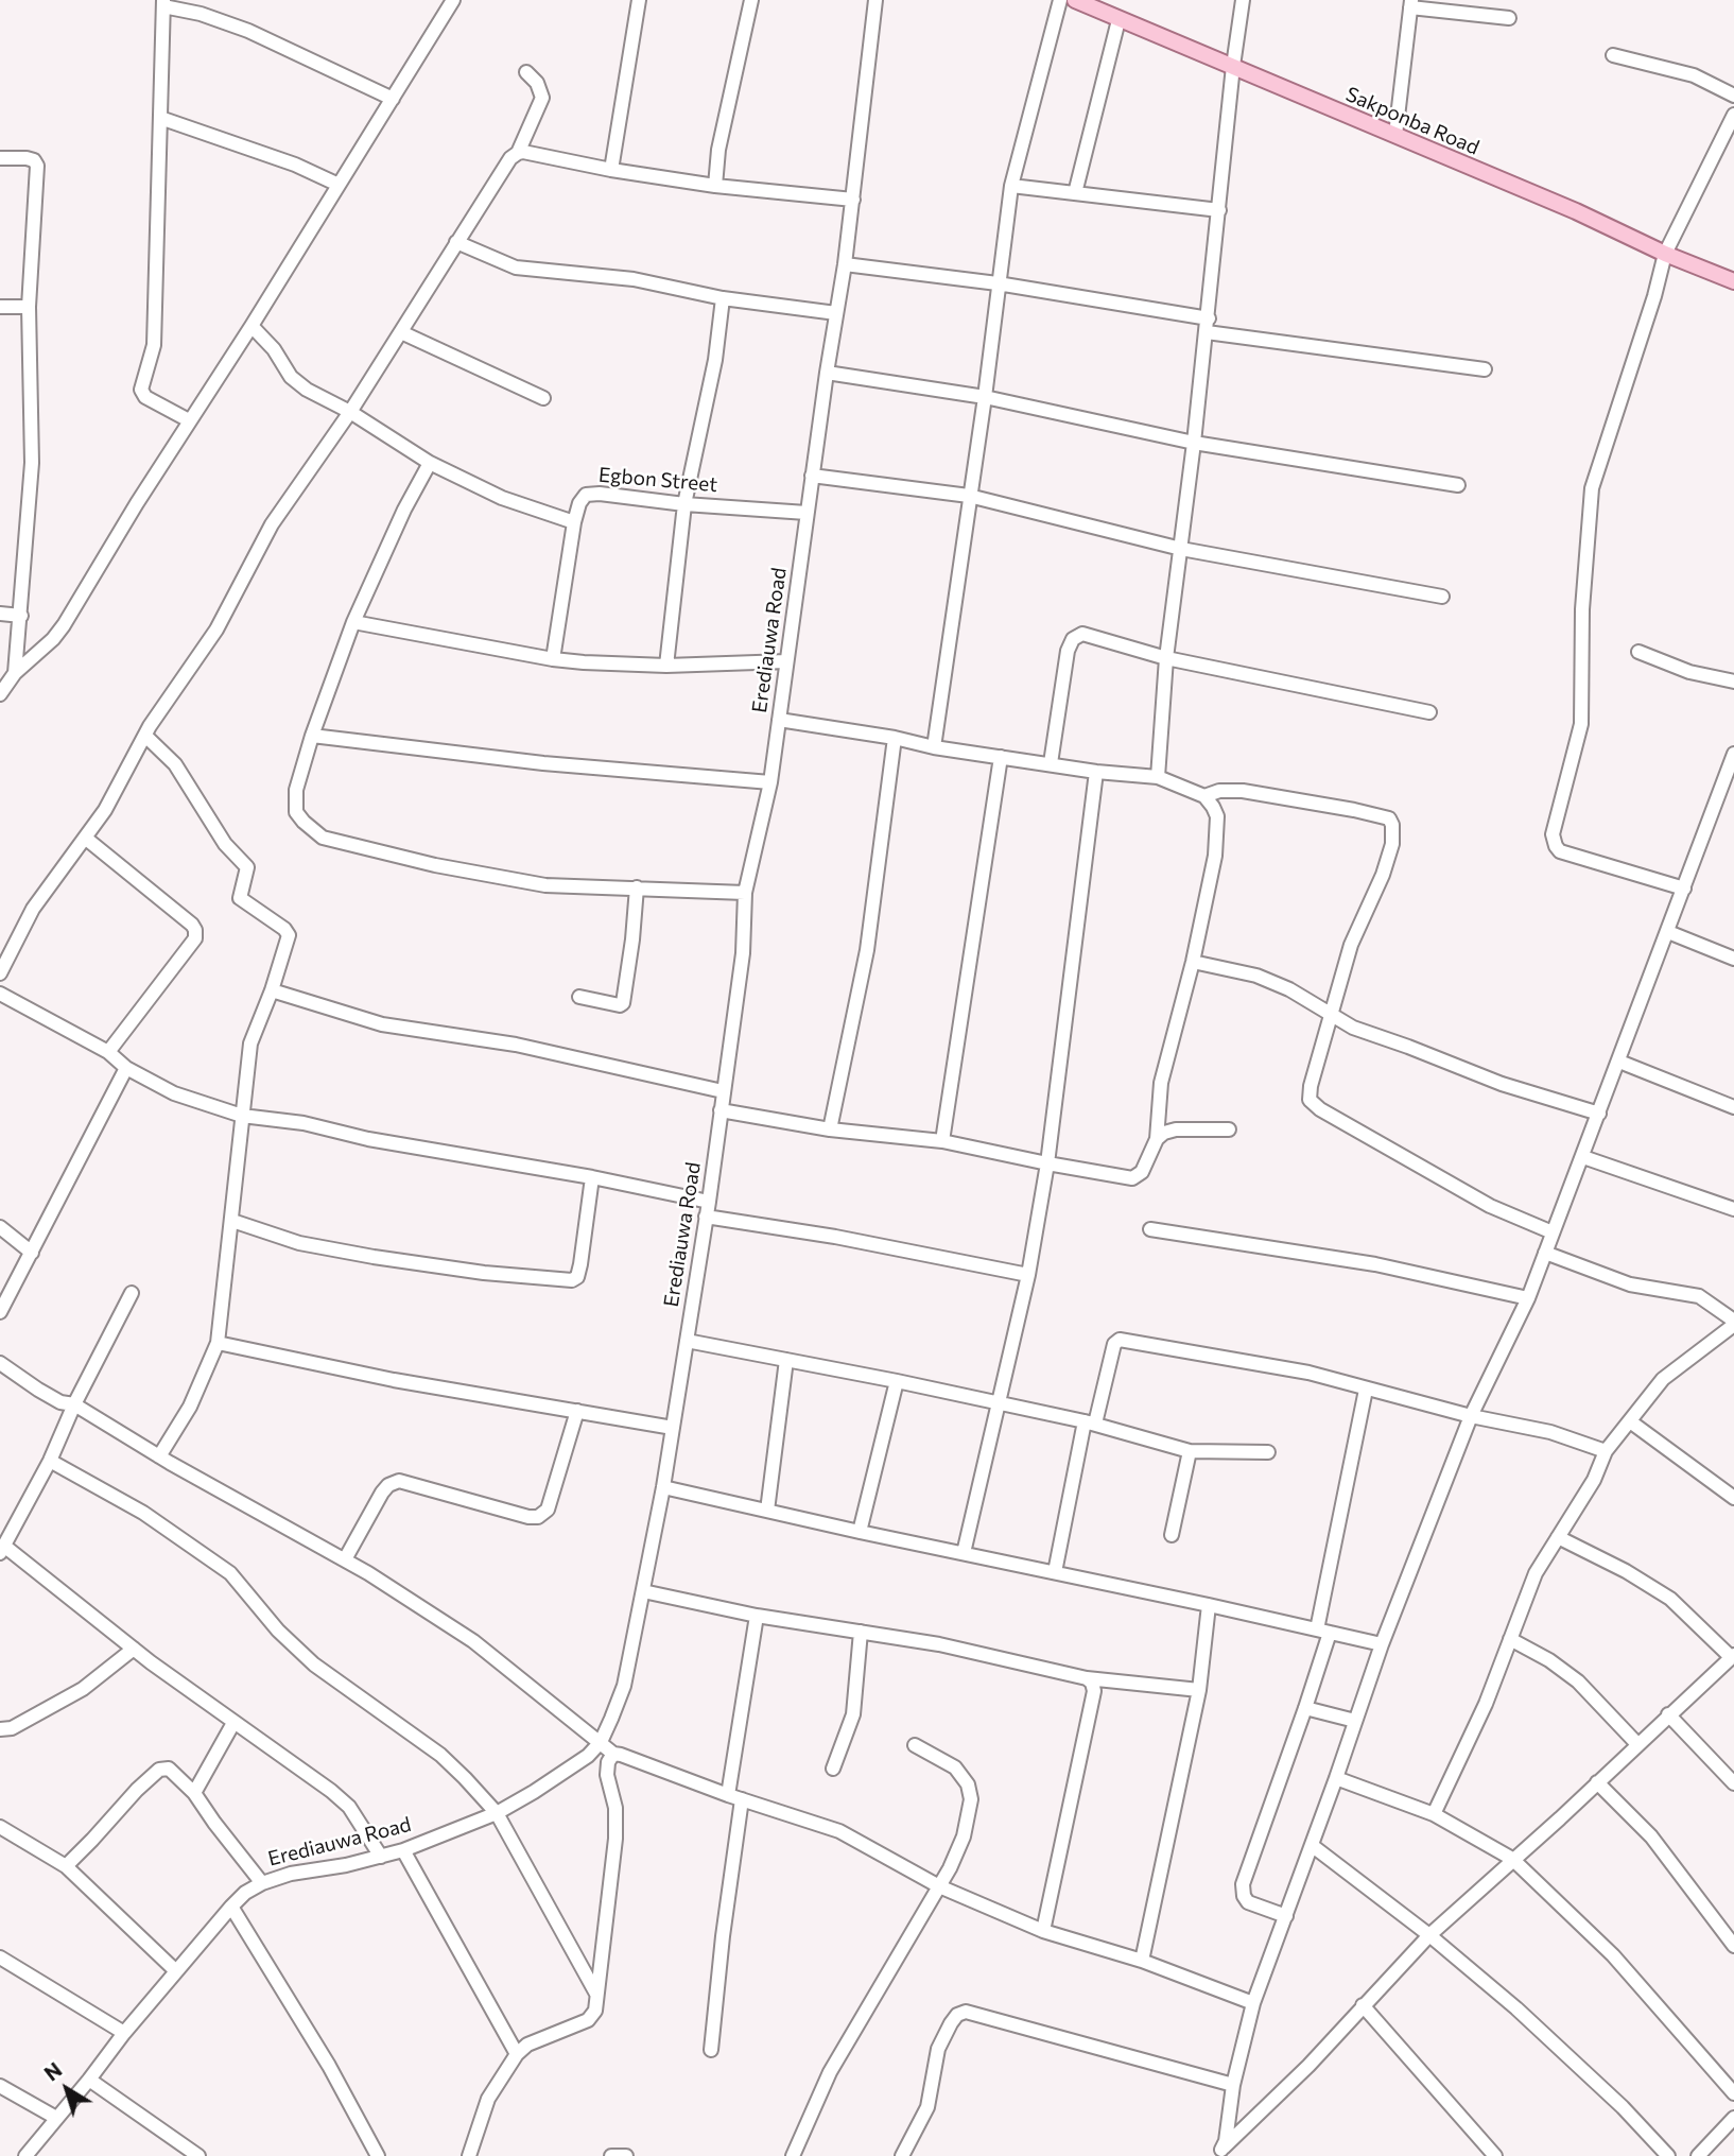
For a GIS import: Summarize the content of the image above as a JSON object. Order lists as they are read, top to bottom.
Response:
{
  "streets": {
    "main road": ["Sakponba Road"],
    "street": ["Egbon Street", "Erediauwa Road"]
  },
  "crossings": [
    ["Egbon Street", "Erediauwa Road"]
  ],
  "north": "top left"
}
